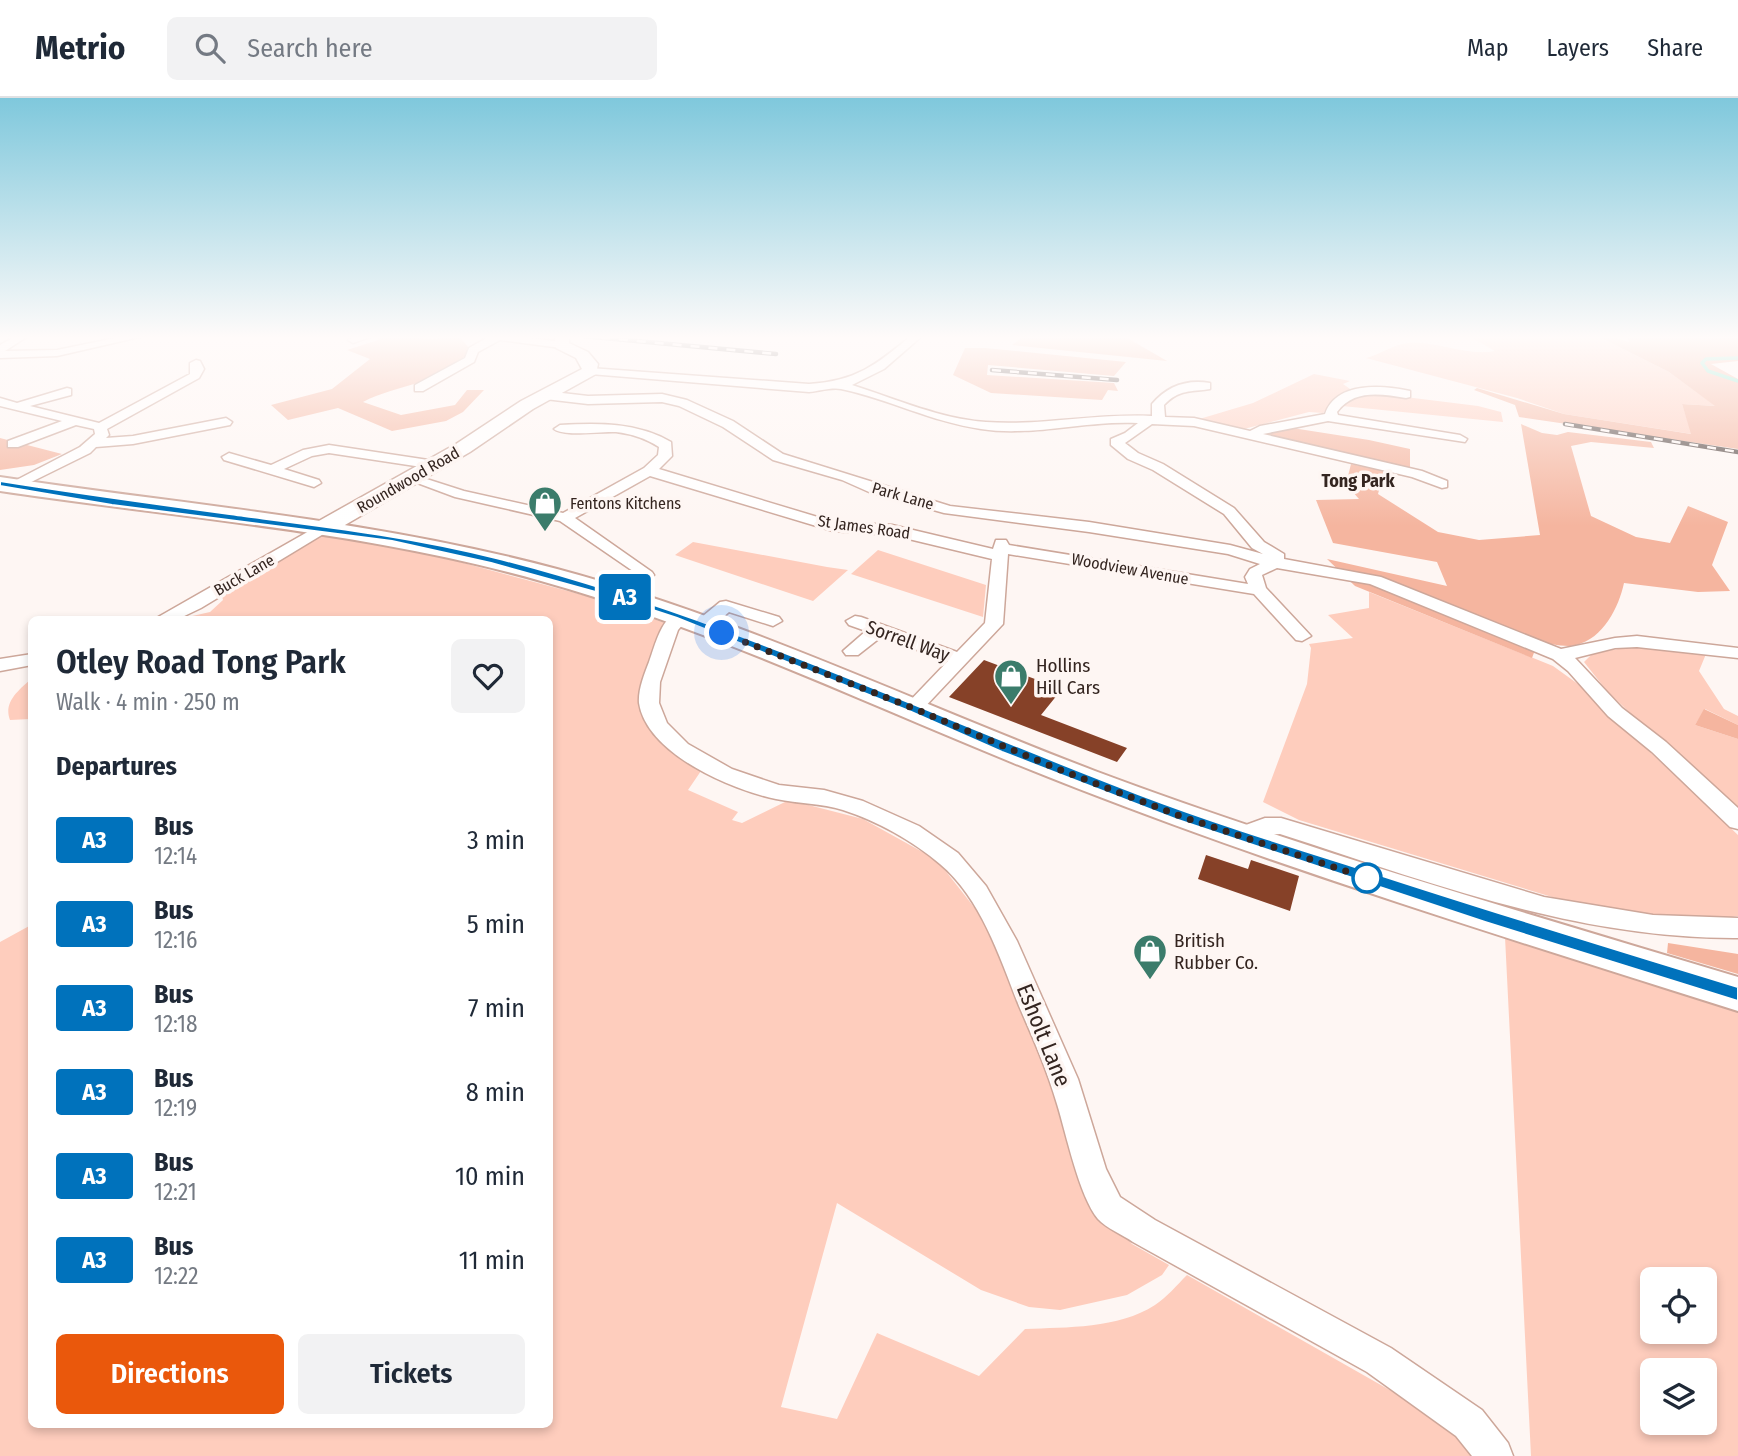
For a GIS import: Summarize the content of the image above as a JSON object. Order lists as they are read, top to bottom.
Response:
{
  "streets": {
    "street": [
      "Roundwood Road",
      "Park Lane",
      "St James Road",
      "Woodview Avenue",
      "Buck Lane",
      "Sorrell Way",
      "Esholt Lane"
    ]
  },
  "crossings": [
    ["Roundwood Road", "Buck Lane"],
    ["St James Road", "Woodview Avenue"]
  ],
  "districts": ["Tong Park"],
  "places": {
    "shop": ["Fentons Kitchens", "Hollins Hill Cars", "British Rubber Co."]
  },
  "lines": ["bus line A3"],
  "page": {
    "header": "Metrio",
    "search": "Search here",
    "nav": ["Map", "Layers", "Share"],
    "on_map": "A3",
    "heading": [
      ["Otley Road Tong Park", "Walk · 4 min · 250 m"],
      "Departures"
    ],
    "list": [
      {
        "mark": "A3",
        "name": "Bus",
        "note": "12:14",
        "value": "3 min"
      },
      {
        "mark": "A3",
        "name": "Bus",
        "note": "12:16",
        "value": "5 min"
      },
      {
        "mark": "A3",
        "name": "Bus",
        "note": "12:18",
        "value": "7 min"
      },
      {
        "mark": "A3",
        "name": "Bus",
        "note": "12:19",
        "value": "8 min"
      },
      {
        "mark": "A3",
        "name": "Bus",
        "note": "12:21",
        "value": "10 min"
      },
      {
        "mark": "A3",
        "name": "Bus",
        "note": "12:22",
        "value": "11 min"
      }
    ],
    "buttons": ["Directions", "Tickets"]
  }
}
